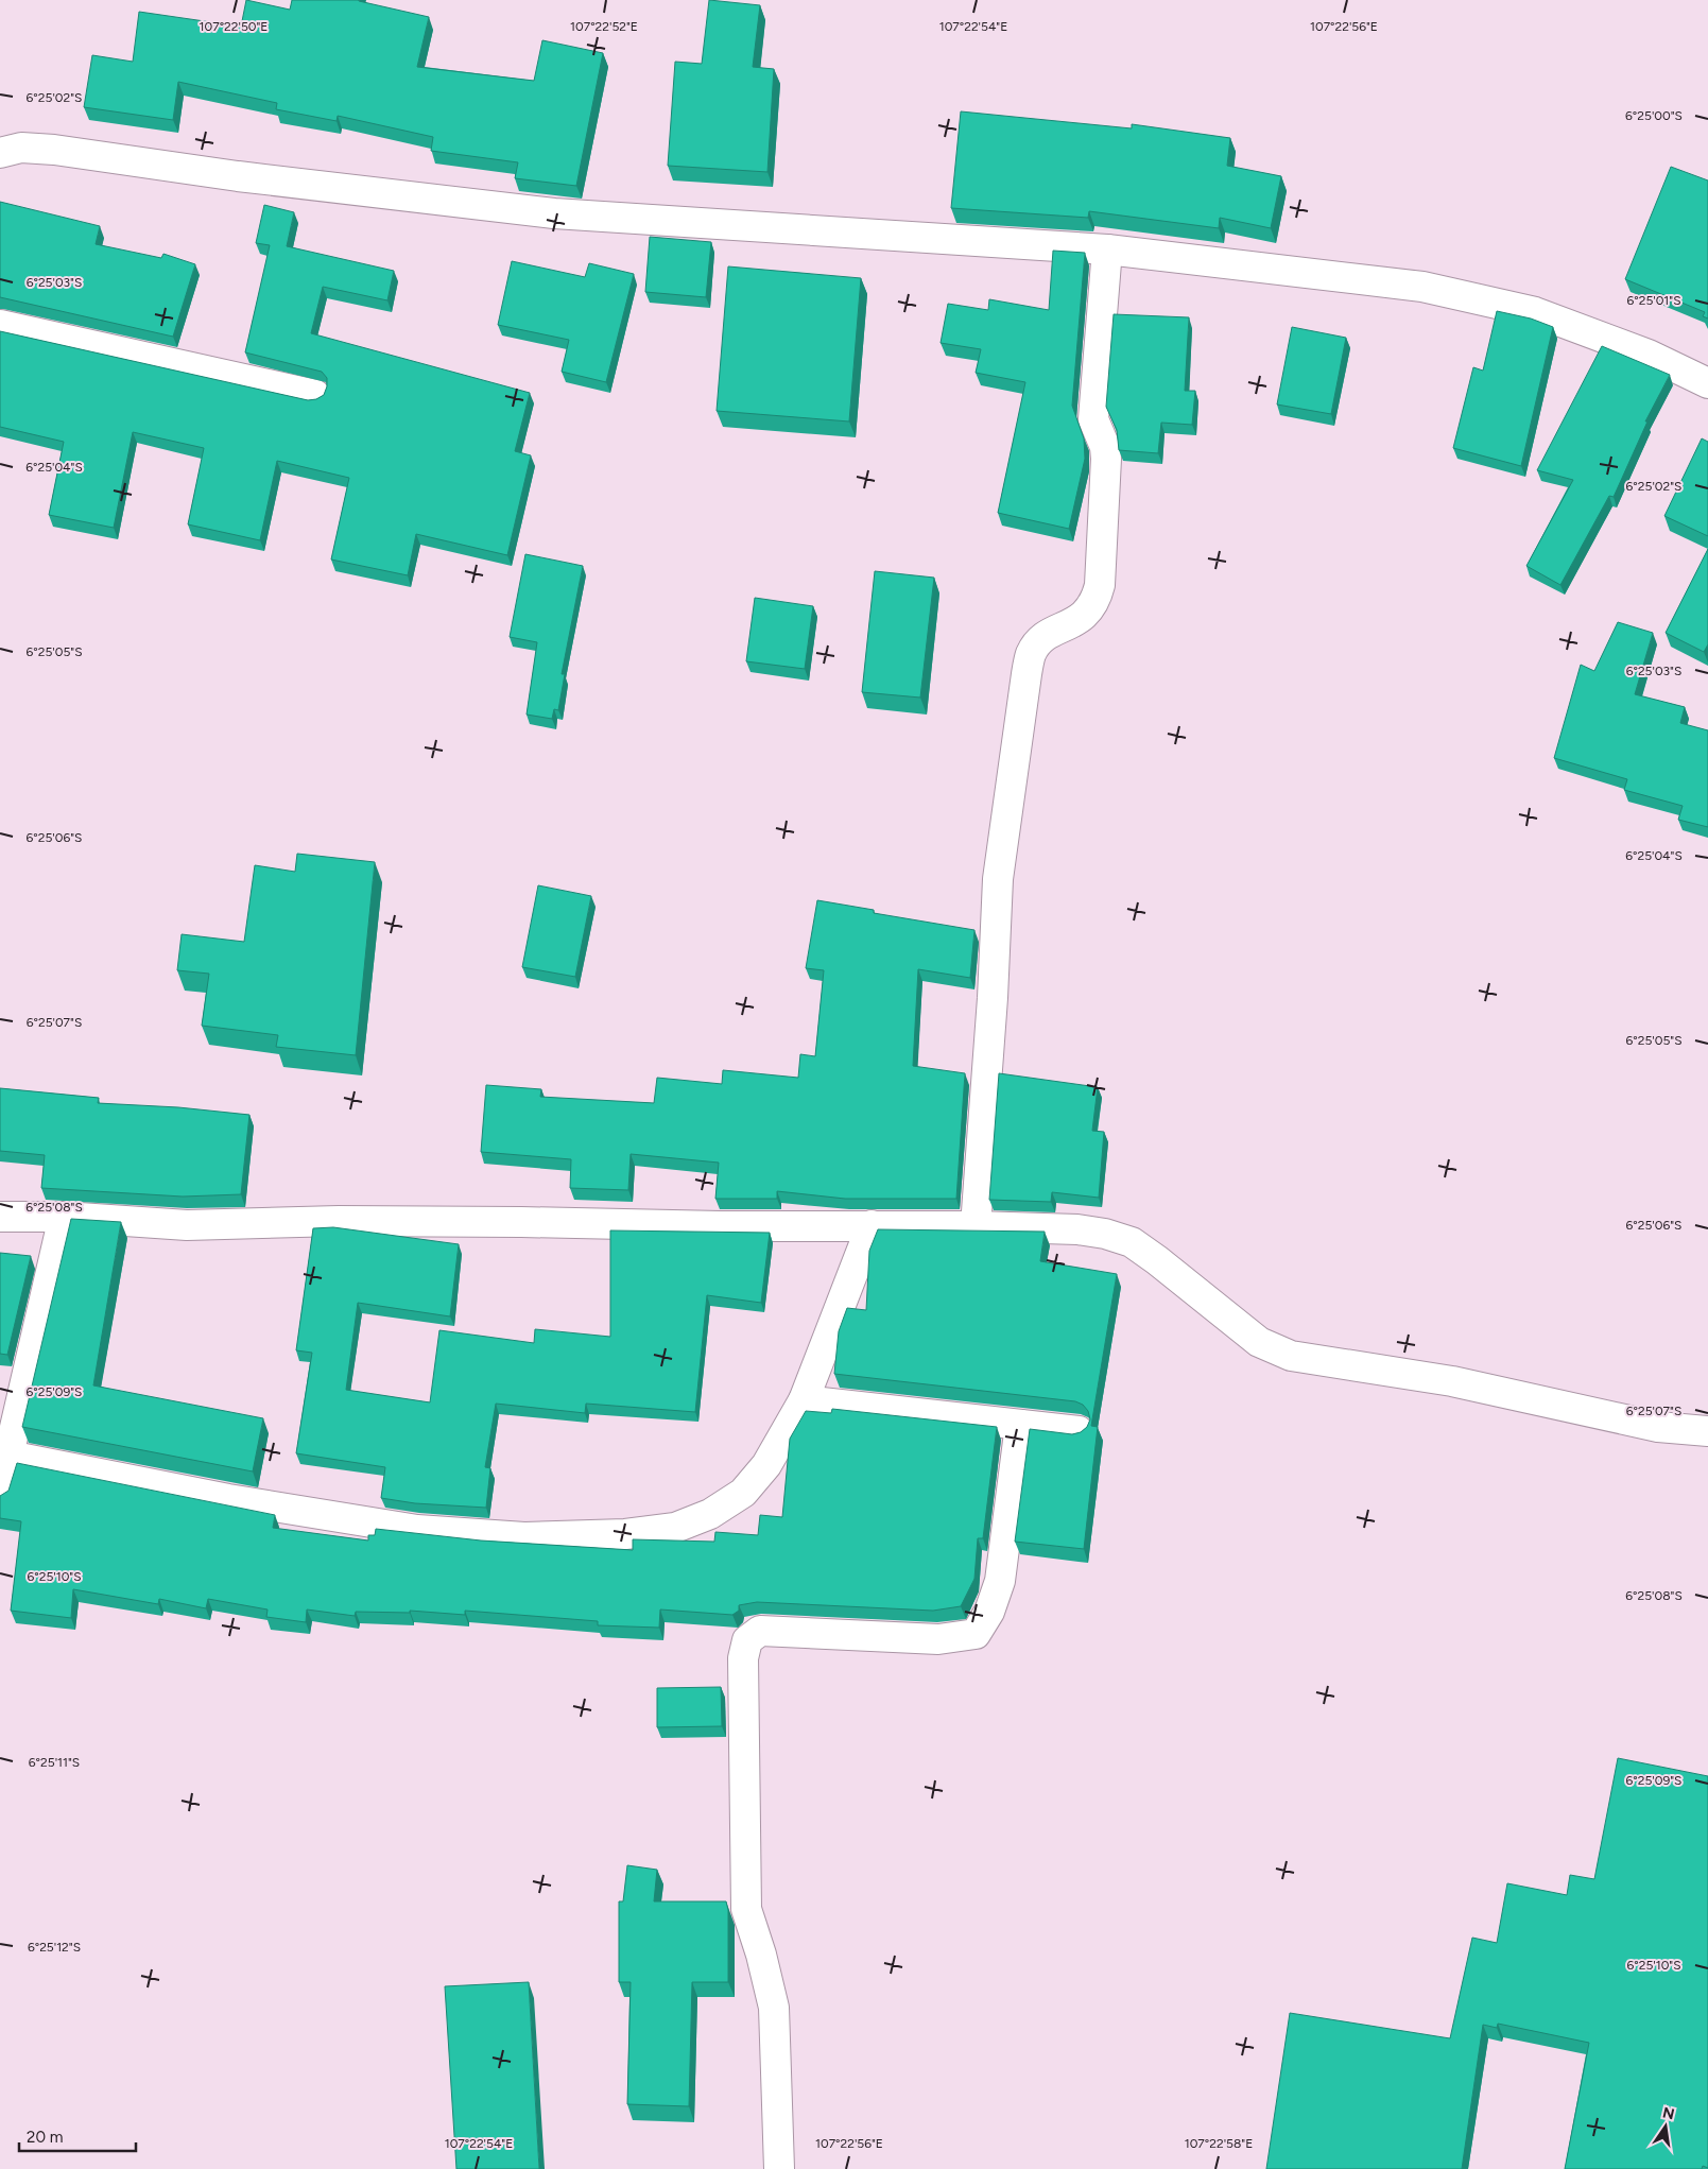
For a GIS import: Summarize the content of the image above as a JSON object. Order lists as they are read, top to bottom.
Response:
{
  "scale_bar": "20 m",
  "north": "top",
  "coordinates": [
    "107°22'50\"E",
    "107°22'52\"E",
    "107°22'54\"E",
    "107°22'56\"E",
    "6°25'02\"S",
    "6°25'00\"S",
    "6°25'03\"S",
    "6°25'01\"S",
    "6°25'04\"S",
    "6°25'05\"S",
    "6°25'06\"S",
    "6°25'07\"S",
    "6°25'08\"S",
    "6°25'09\"S",
    "6°25'10\"S",
    "6°25'11\"S",
    "6°25'12\"S",
    "107°22'58\"E"
  ]
}
